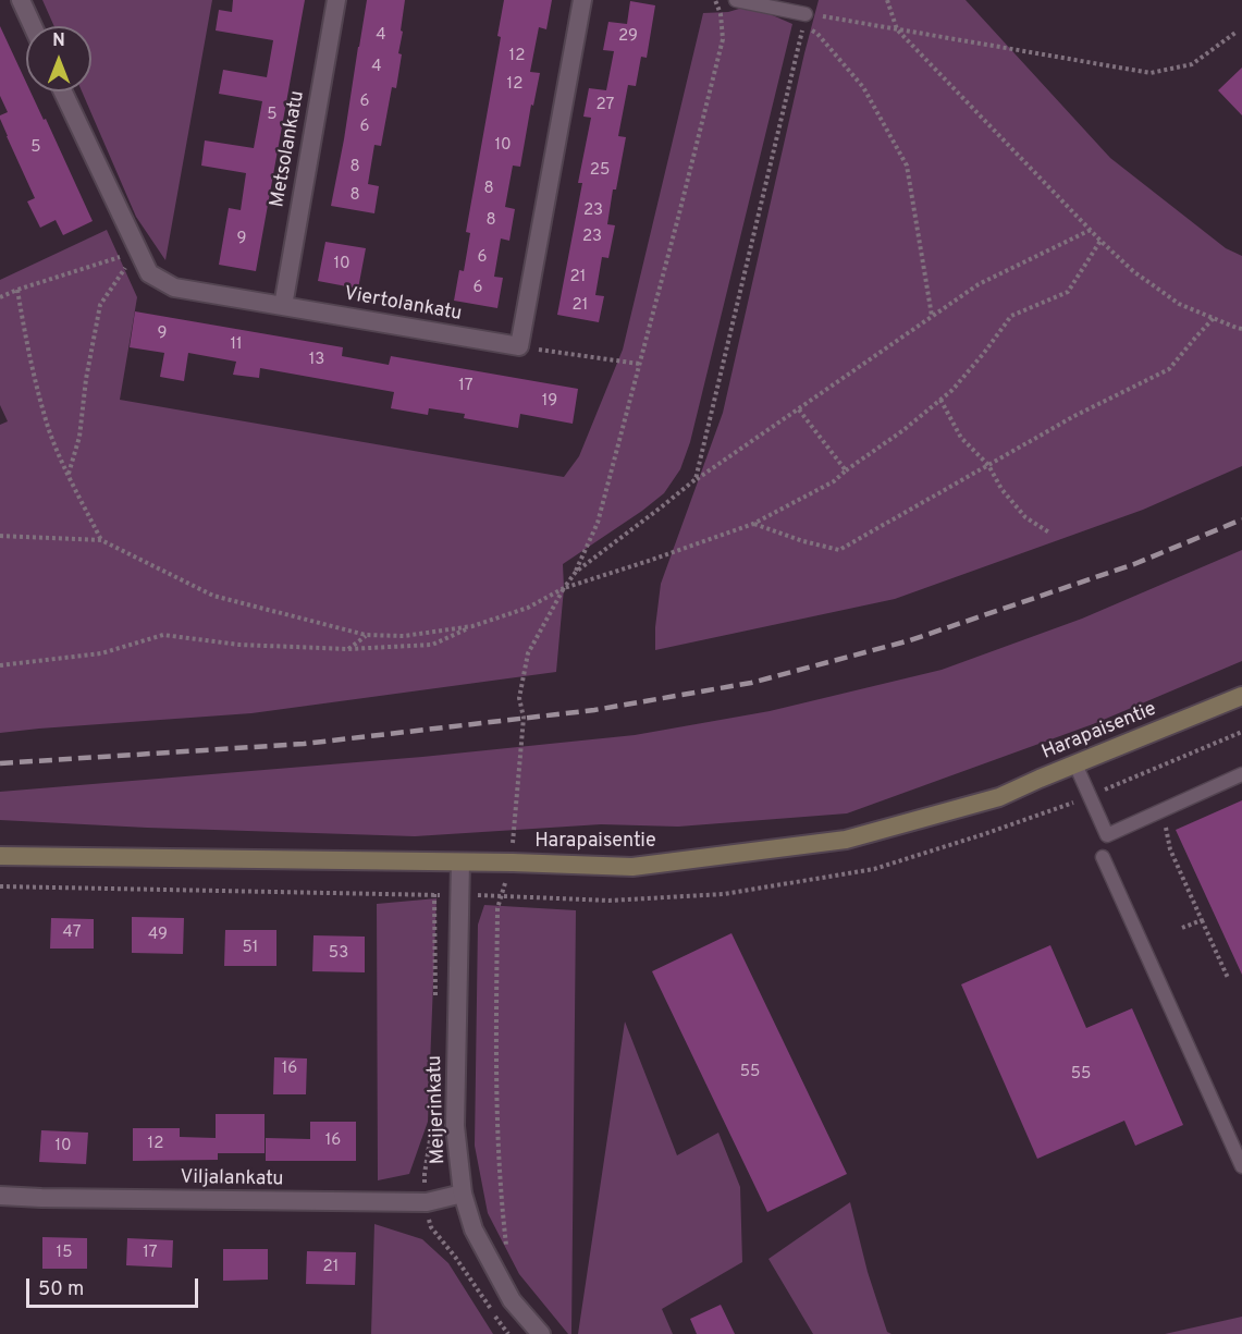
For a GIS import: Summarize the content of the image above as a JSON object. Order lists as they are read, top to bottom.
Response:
{
  "streets": {
    "main road": ["Harapaisentie"],
    "street": [
      "Metsolankatu",
      "Viertolankatu",
      "Meijerinkatu",
      "Viljalankatu"
    ]
  },
  "crossings": [
    ["Metsolankatu", "Viertolankatu"],
    ["Harapaisentie", "Meijerinkatu"],
    ["Meijerinkatu", "Viljalankatu"]
  ],
  "house_numbers": [
    "4",
    "29",
    "12",
    "4",
    "12",
    "6",
    "27",
    "5",
    "6",
    "10",
    "5",
    "8",
    "25",
    "8",
    "8",
    "23",
    "8",
    "23",
    "9",
    "6",
    "10",
    "21",
    "6",
    "21",
    "9",
    "11",
    "13",
    "17",
    "19",
    "47",
    "49",
    "51",
    "53",
    "16",
    "55",
    "55",
    "16",
    "12",
    "10",
    "15",
    "17",
    "21"
  ],
  "scale_bar": "50 m",
  "north": "top"
}
